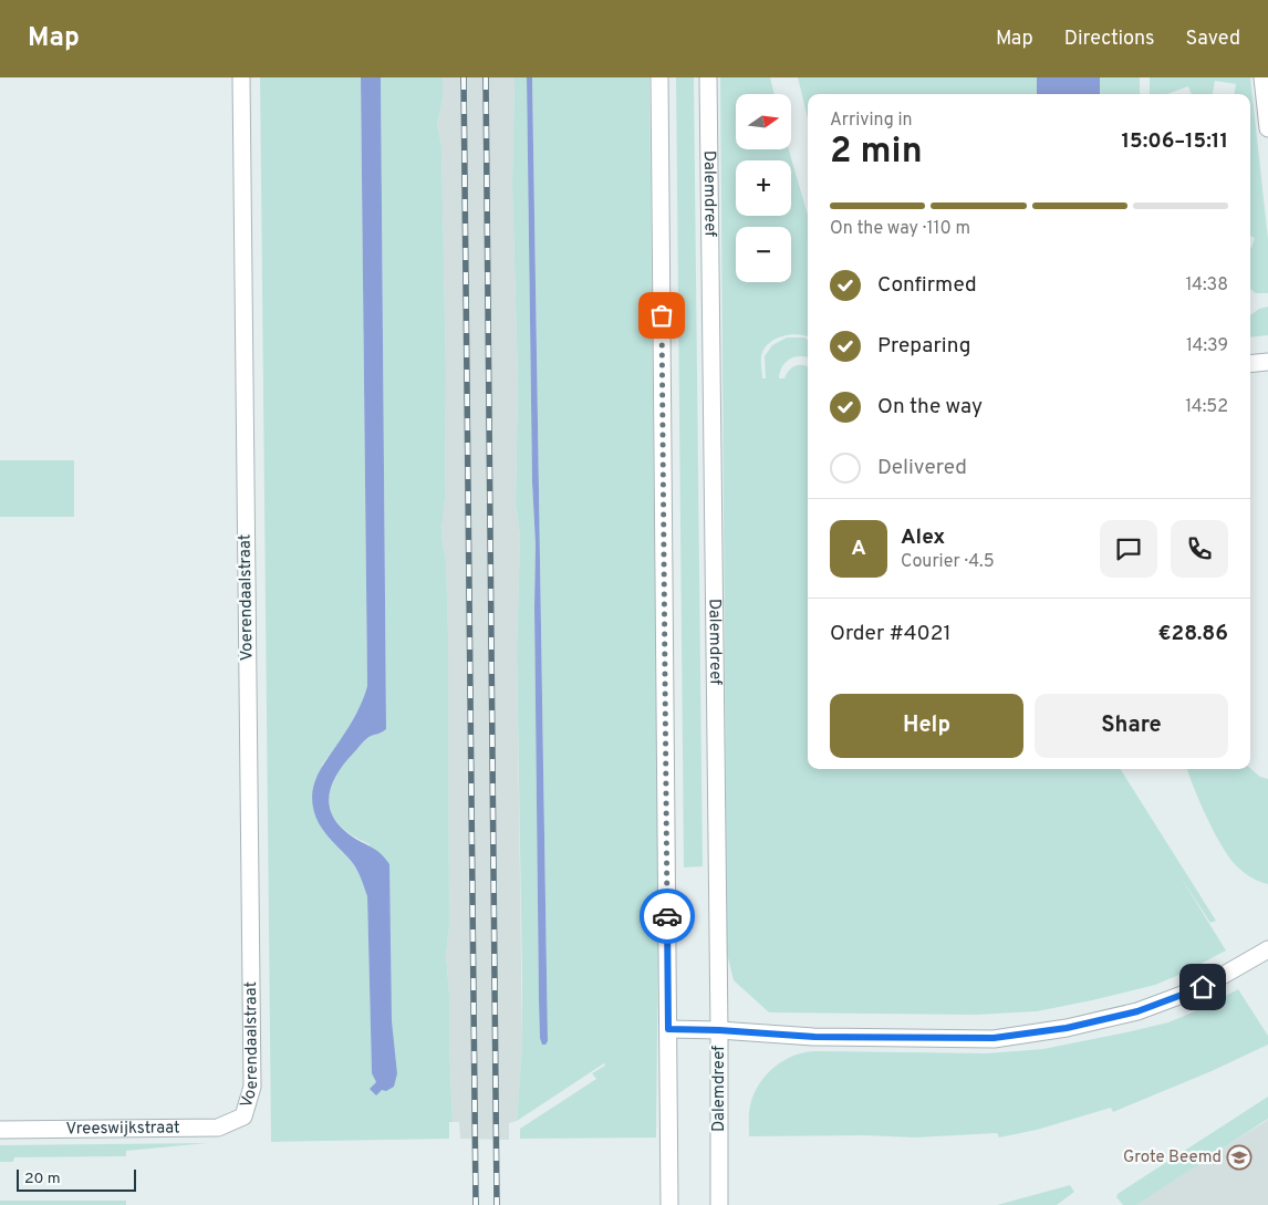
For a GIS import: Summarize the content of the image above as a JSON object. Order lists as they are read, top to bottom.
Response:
{
  "streets": {
    "street": ["Dalemdreef", "Voerendaalstraat", "Vreeswijkstraat"]
  },
  "crossings": [
    ["Voerendaalstraat", "Vreeswijkstraat"]
  ],
  "places": {
    "school or university": ["Grote Beemd"]
  },
  "scale_bar": "20 m",
  "north": "right",
  "page": {
    "header": "Map",
    "nav": ["Map", "Directions", "Saved"],
    "map_buttons": ["+", "−"],
    "heading": ["2 min", "Arriving in", "15:06–15:11"],
    "panel": [
      "Alex",
      "Courier · 4.5",
      "Order #4021",
      "€28.86"
    ],
    "bar": "On the way · 110 m",
    "list": [
      ["Confirmed", "14:38"],
      ["Preparing", "14:39"],
      ["On the way", "14:52"],
      "Delivered"
    ],
    "round": "A",
    "buttons": ["Help", "Share"],
    "scale": "20 m"
  }
}
